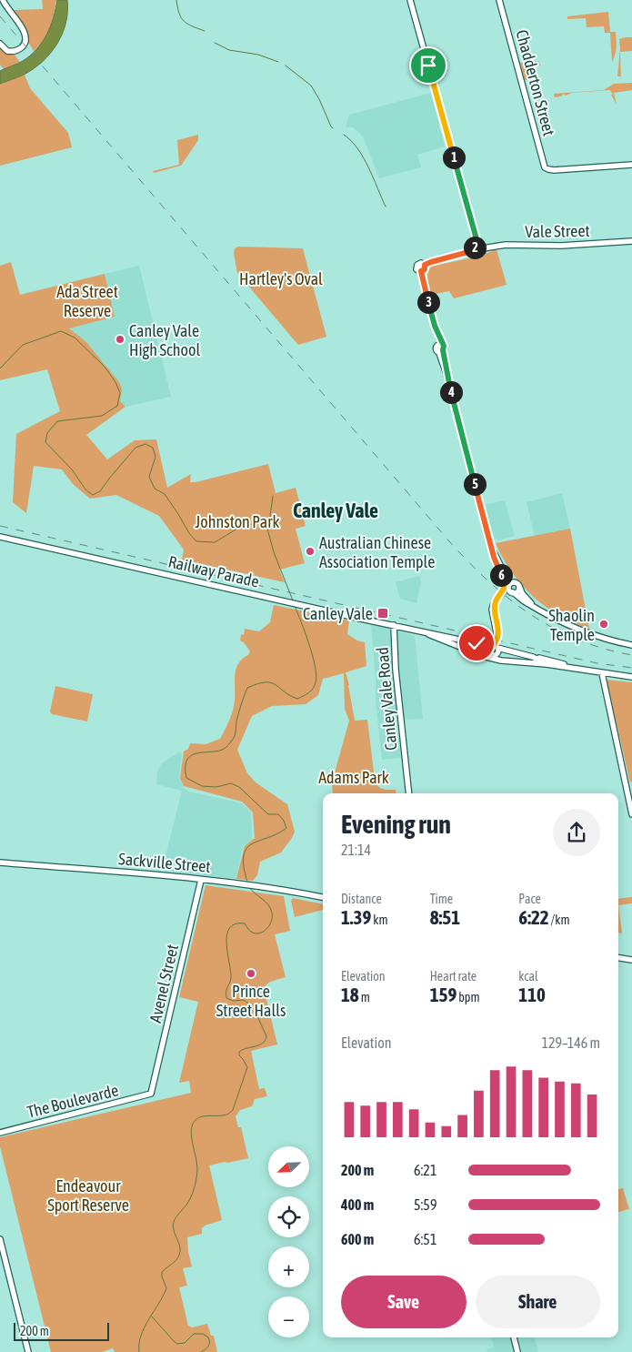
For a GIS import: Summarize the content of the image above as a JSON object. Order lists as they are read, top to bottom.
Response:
{
  "streets": {
    "main road": [
      "Chadderton Street",
      "Vale Street",
      "Railway Parade",
      "Canley Vale Road",
      "Sackville Street",
      "Avenel Street",
      "The Boulevarde"
    ]
  },
  "crossings": [
    ["Railway Parade", "Canley Vale Road"],
    ["Sackville Street", "Avenel Street"],
    ["Avenel Street", "The Boulevarde"]
  ],
  "districts": ["Canley Vale"],
  "parks": [
    "Hartley's Oval",
    "Ada Street Reserve",
    "Johnston Park",
    "Adams Park",
    "Endeavour Sport Reserve"
  ],
  "places": {
    "other": [
      "Canley Vale High School",
      "Australian Chinese Association Temple",
      "Shaolin Temple",
      "Prince Street Halls"
    ],
    "transit": ["Canley Vale"]
  },
  "scale_bar": "200 m",
  "north": "bottom left",
  "page": {
    "pins": [
      "1",
      "2",
      "3",
      "4",
      "5",
      "6"
    ],
    "heading": ["Evening run", "21:14"],
    "stats": [
      ["Distance", "1.39 km"],
      ["Time", "8:51"],
      ["Pace", "6:22 /km"],
      ["Elevation", "18 m"],
      ["Heart rate", "159 bpm"],
      ["kcal", "110"]
    ],
    "chart": ["Elevation", "129–146 m"],
    "map_buttons": ["+", "−"],
    "list": [
      {
        "name": "200 m",
        "note": "6:21"
      },
      {
        "name": "400 m",
        "note": "5:59"
      },
      {
        "name": "600 m",
        "note": "6:51"
      }
    ],
    "buttons": ["Save", "Share"],
    "scale": "200 m"
  }
}
